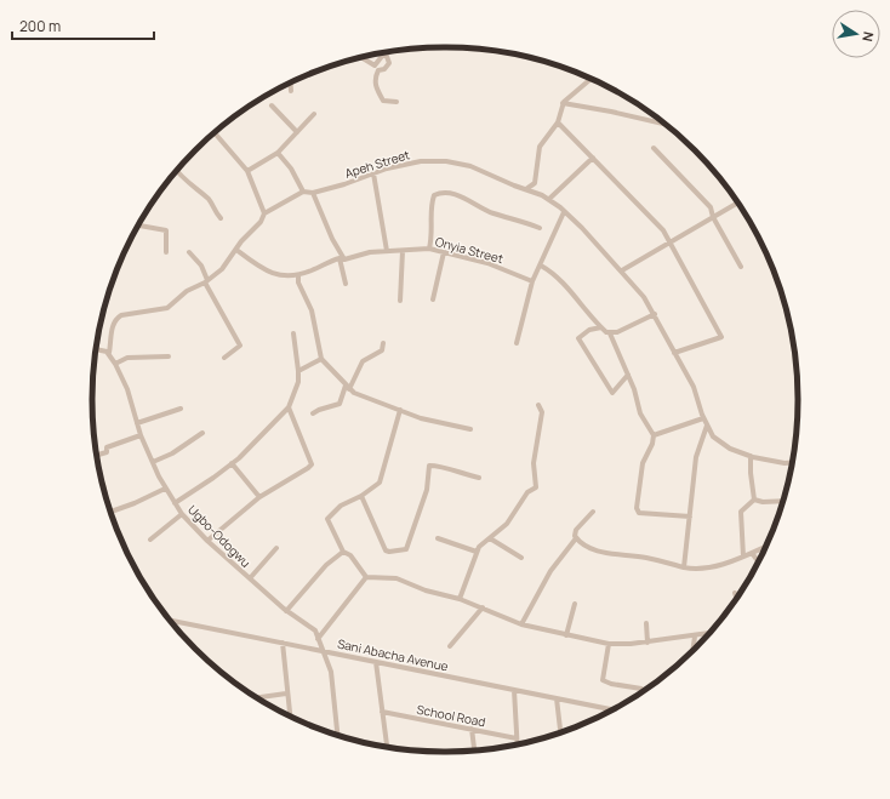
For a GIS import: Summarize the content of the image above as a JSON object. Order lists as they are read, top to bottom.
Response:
{
  "streets": {
    "street": [
      "Apeh Street",
      "Onyia Street",
      "Ugbo-Odogwu",
      "Sani Abacha Avenue",
      "School Road"
    ]
  },
  "crossings": [
    ["Ugbo-Odogwu", "Sani Abacha Avenue"]
  ],
  "scale_bar": "200 m",
  "north": "right"
}
